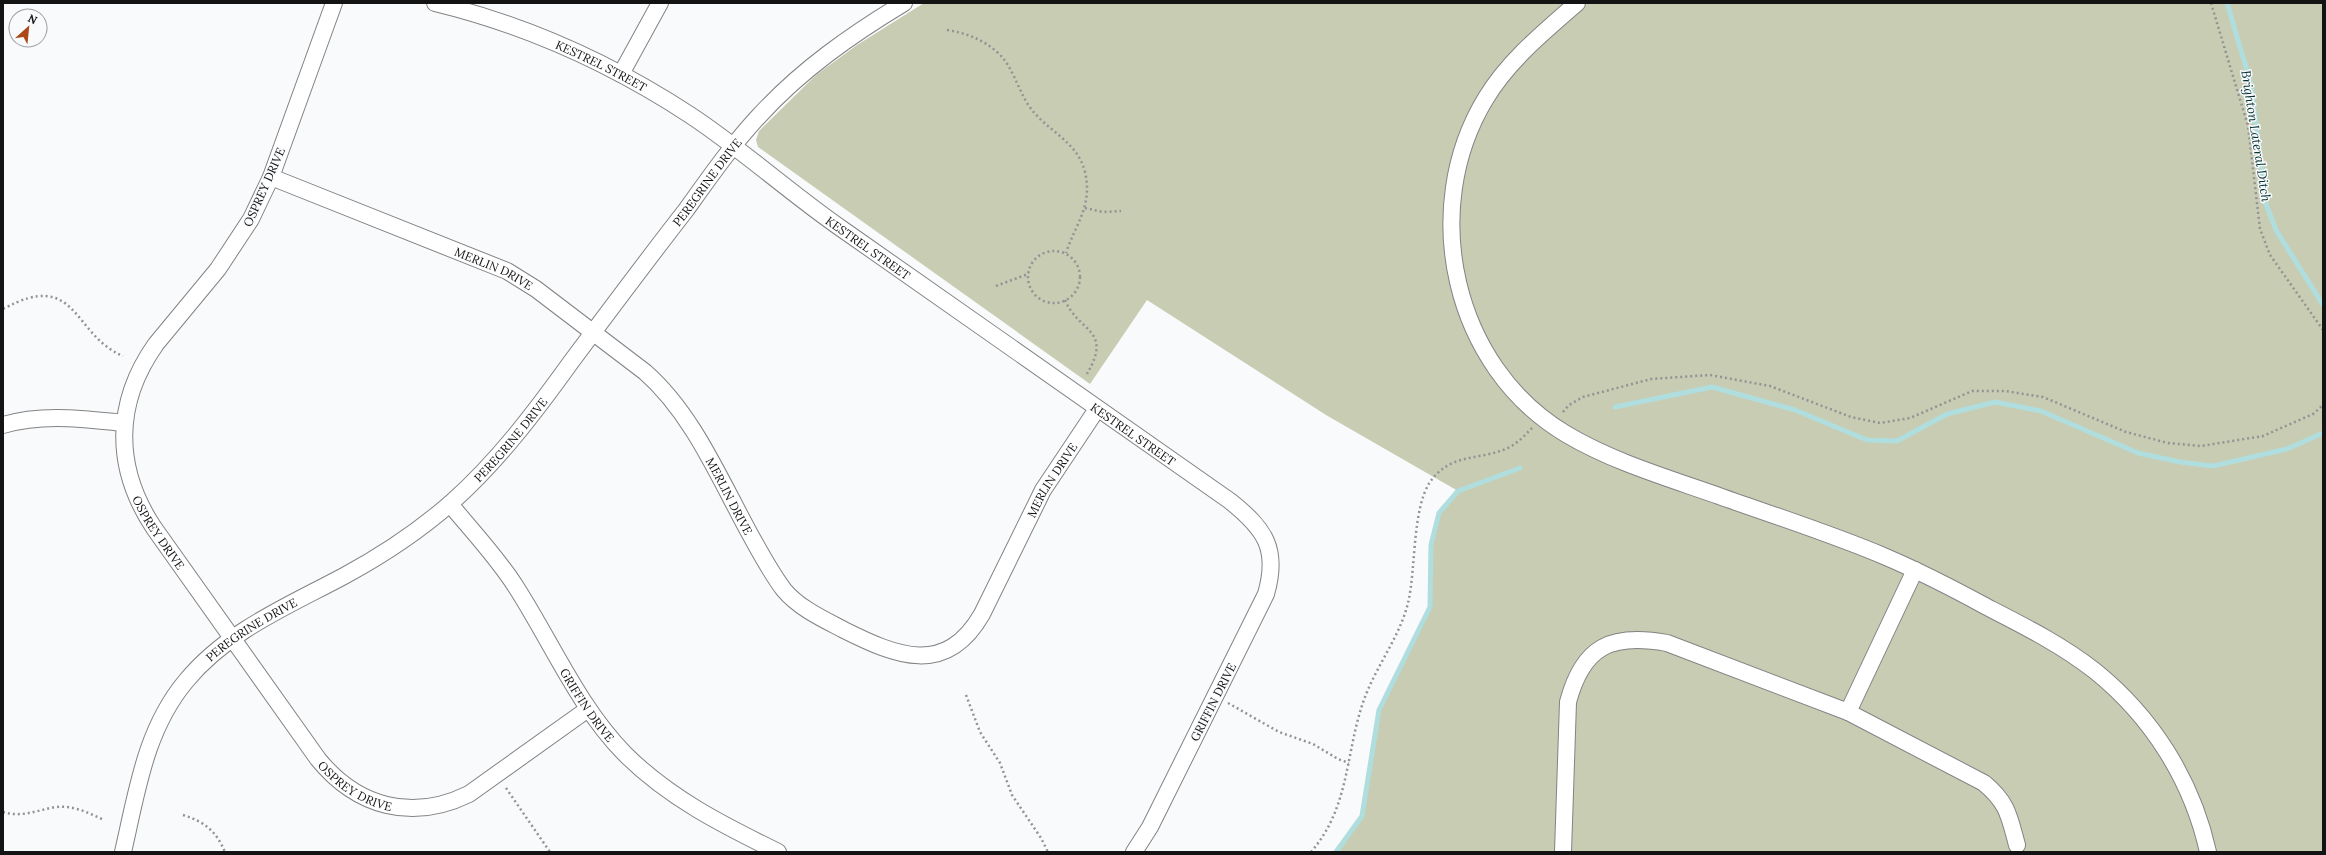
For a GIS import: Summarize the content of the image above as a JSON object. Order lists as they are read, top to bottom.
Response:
{
  "streets": {
    "street": [
      "KESTREL STREET",
      "PEREGRINE DRIVE",
      "OSPREY DRIVE",
      "MERLIN DRIVE",
      "GRIFFIN DRIVE"
    ]
  },
  "crossings": [
    ["KESTREL STREET", "PEREGRINE DRIVE"],
    ["KESTREL STREET", "MERLIN DRIVE"],
    ["KESTREL STREET", "GRIFFIN DRIVE"],
    ["PEREGRINE DRIVE", "OSPREY DRIVE"],
    ["PEREGRINE DRIVE", "MERLIN DRIVE"],
    ["PEREGRINE DRIVE", "GRIFFIN DRIVE"],
    ["OSPREY DRIVE", "MERLIN DRIVE"],
    ["OSPREY DRIVE", "GRIFFIN DRIVE"]
  ],
  "water": ["Brighton Lateral Ditch"],
  "north": "top right"
}
